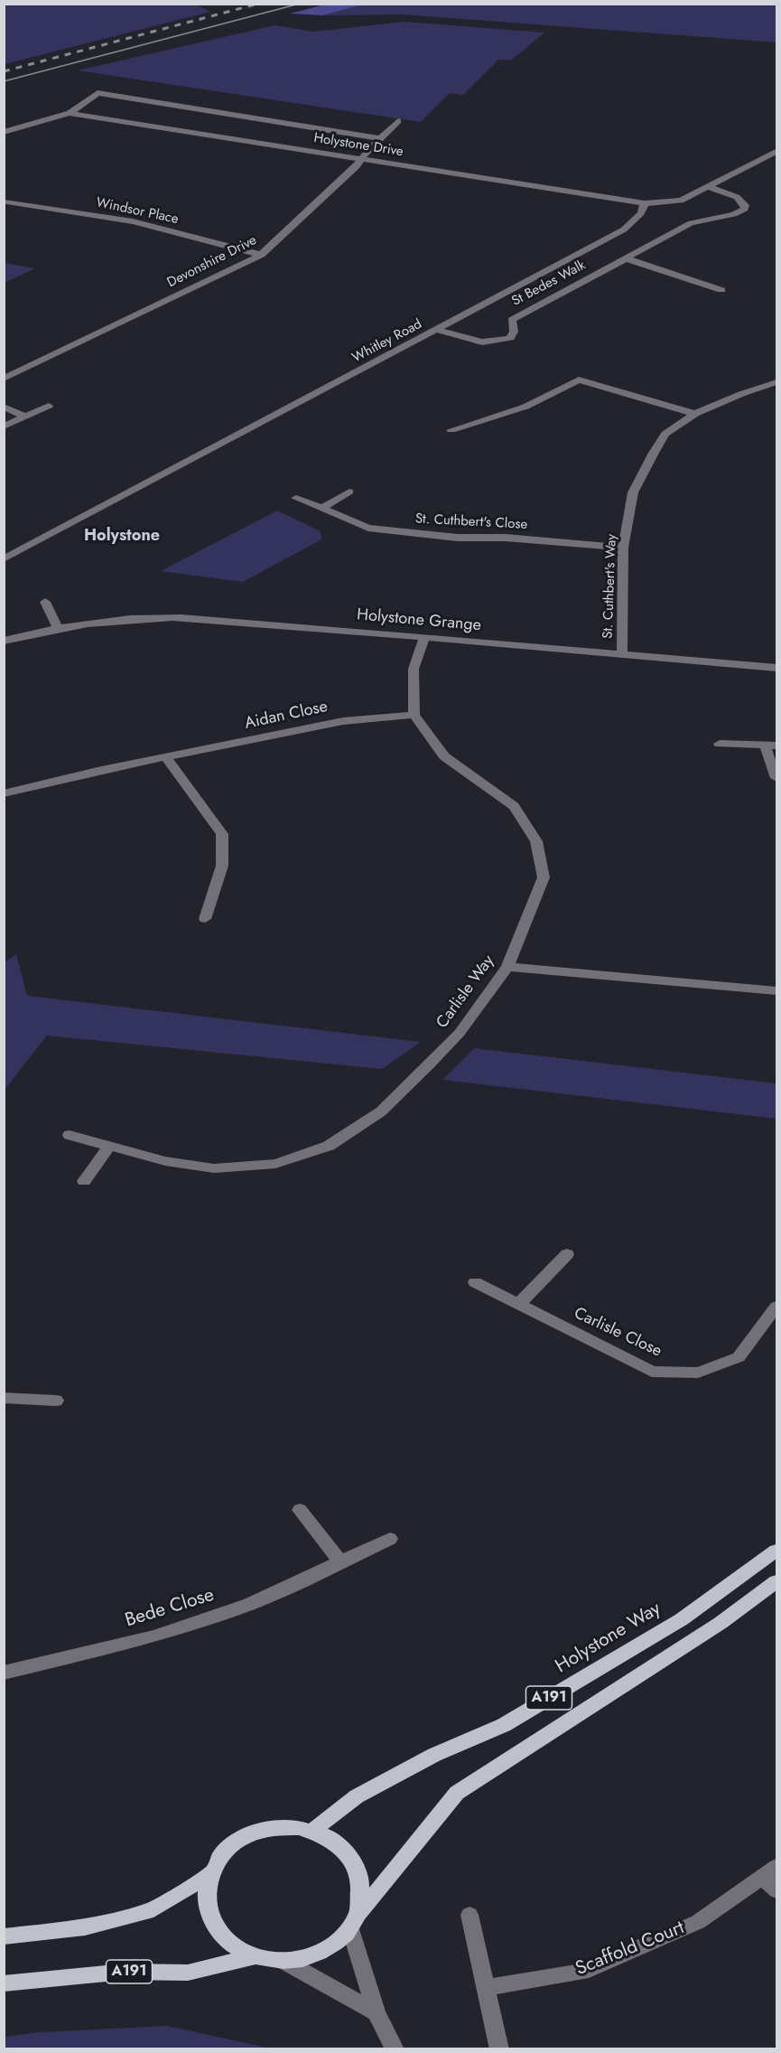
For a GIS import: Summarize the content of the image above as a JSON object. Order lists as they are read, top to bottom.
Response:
{
  "streets": {
    "main road": ["Holystone Way", "A191"],
    "street": [
      "Holystone Drive",
      "Windsor Place",
      "Devonshire Drive",
      "St Bedes Walk",
      "Whitley Road",
      "St. Cuthbert's Close",
      "St. Cuthbert's Way",
      "Holystone Grange",
      "Aidan Close",
      "Carlisle Way",
      "Carlisle Close",
      "Bede Close",
      "Scaffold Court"
    ]
  },
  "crossings": [
    ["Holystone Drive", "Devonshire Drive"],
    ["Holystone Drive", "Whitley Road"],
    ["Windsor Place", "Devonshire Drive"],
    ["St Bedes Walk", "Whitley Road"],
    ["St. Cuthbert's Close", "St. Cuthbert's Way"],
    ["St. Cuthbert's Way", "Holystone Grange"],
    ["Aidan Close", "Carlisle Way"],
    ["Holystone Way", "A191"]
  ],
  "districts": ["Holystone"]
}
